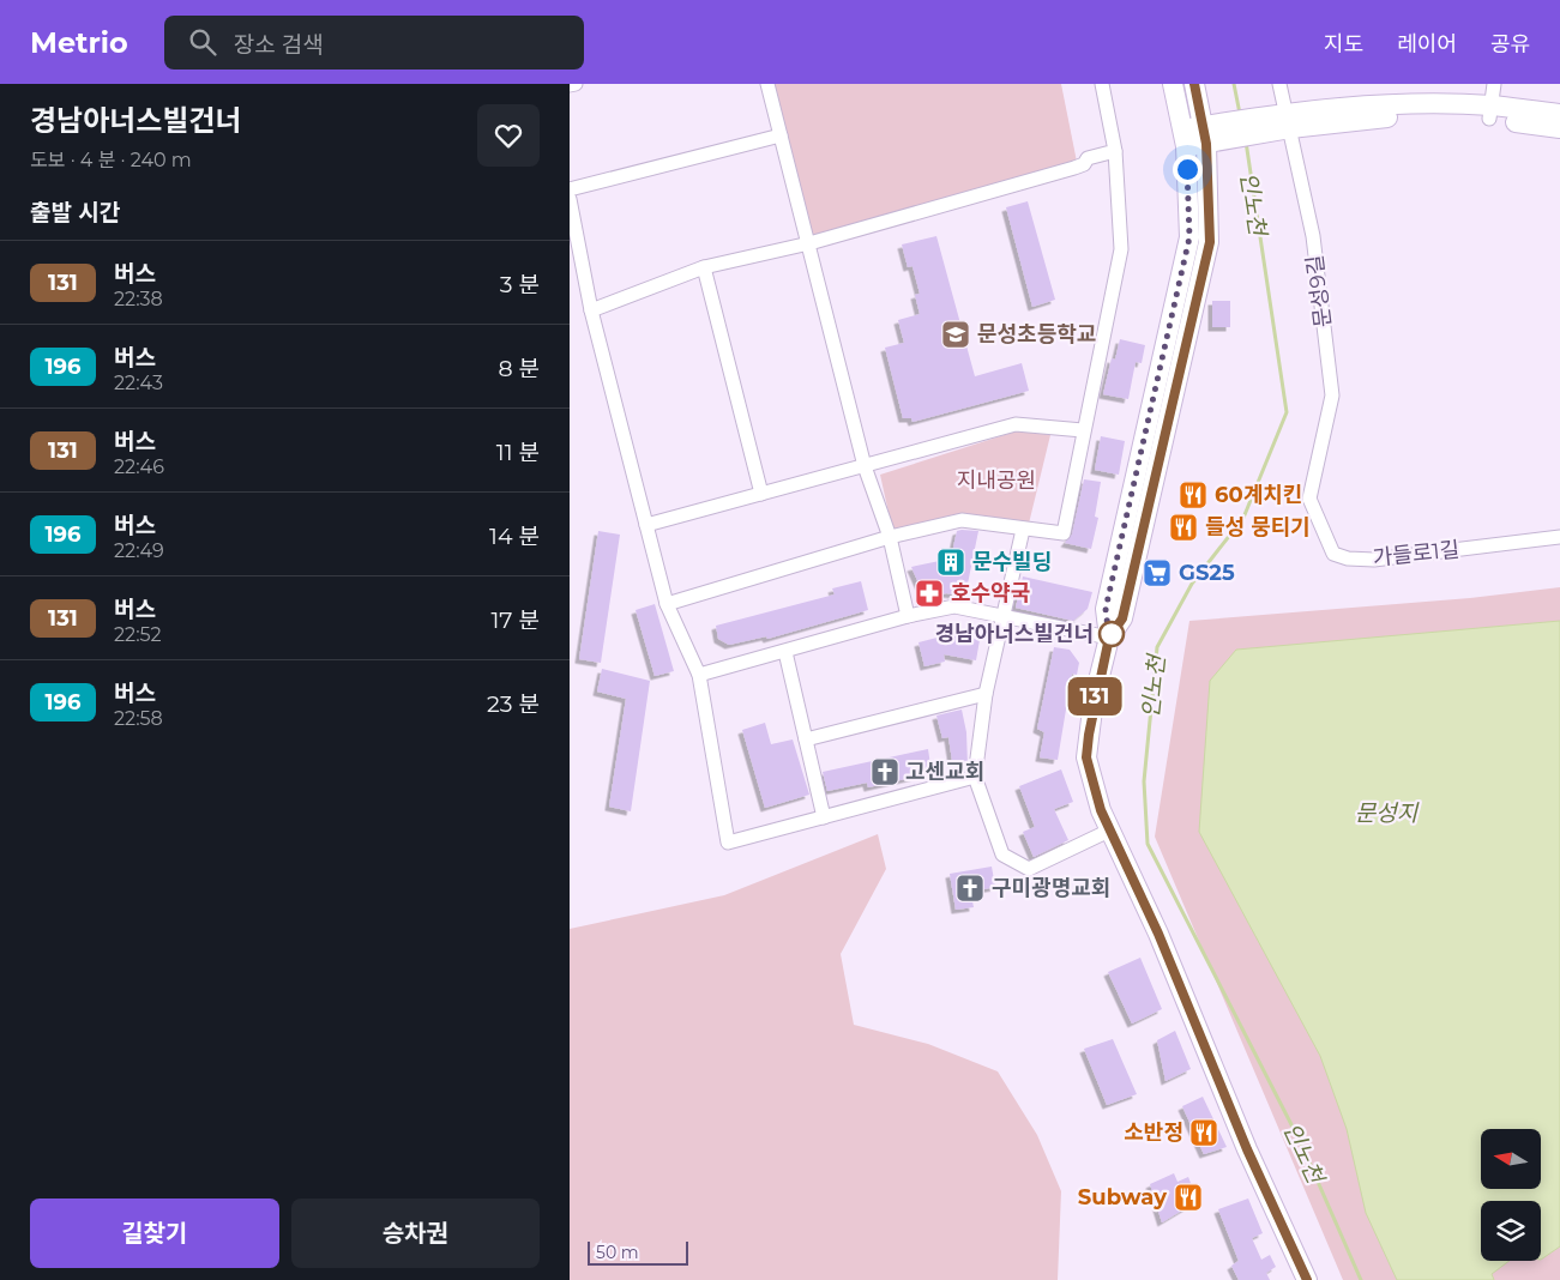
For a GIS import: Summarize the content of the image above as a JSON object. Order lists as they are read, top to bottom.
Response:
{
  "streets": {
    "street": ["문성9길", "가들로1길"]
  },
  "crossings": [
    ["문성9길", "가들로1길"]
  ],
  "water": ["인노천", "문성지"],
  "parks": ["지내공원"],
  "places": {
    "school or university": ["문성초등학교"],
    "restaurant": [
      "60계치킨",
      "들성 뭉티기",
      "소반정",
      "Subway"
    ],
    "building": ["문수빌딩"],
    "supermarket": ["GS25"],
    "pharmacy": ["호수약국"],
    "other": ["경남아너스빌건너"],
    "church": ["고센교회", "구미광명교회"]
  },
  "lines": ["bus line 131"],
  "scale_bar": "50 m",
  "north": "left",
  "page": {
    "header": "Metrio",
    "search": "장소 검색",
    "nav": ["지도", "레이어", "공유"],
    "heading": [
      ["경남아너스빌건너", "도보 · 4 분 · 240 m"],
      "출발 시간"
    ],
    "on_map": "131",
    "list": [
      {
        "mark": "131",
        "name": "버스",
        "note": "22:38",
        "value": "3 분"
      },
      {
        "mark": "196",
        "name": "버스",
        "note": "22:43",
        "value": "8 분"
      },
      {
        "mark": "131",
        "name": "버스",
        "note": "22:46",
        "value": "11 분"
      },
      {
        "mark": "196",
        "name": "버스",
        "note": "22:49",
        "value": "14 분"
      },
      {
        "mark": "131",
        "name": "버스",
        "note": "22:52",
        "value": "17 분"
      },
      {
        "mark": "196",
        "name": "버스",
        "note": "22:58",
        "value": "23 분"
      }
    ],
    "buttons": ["길찾기", "승차권"],
    "scale": "50 m"
  }
}
